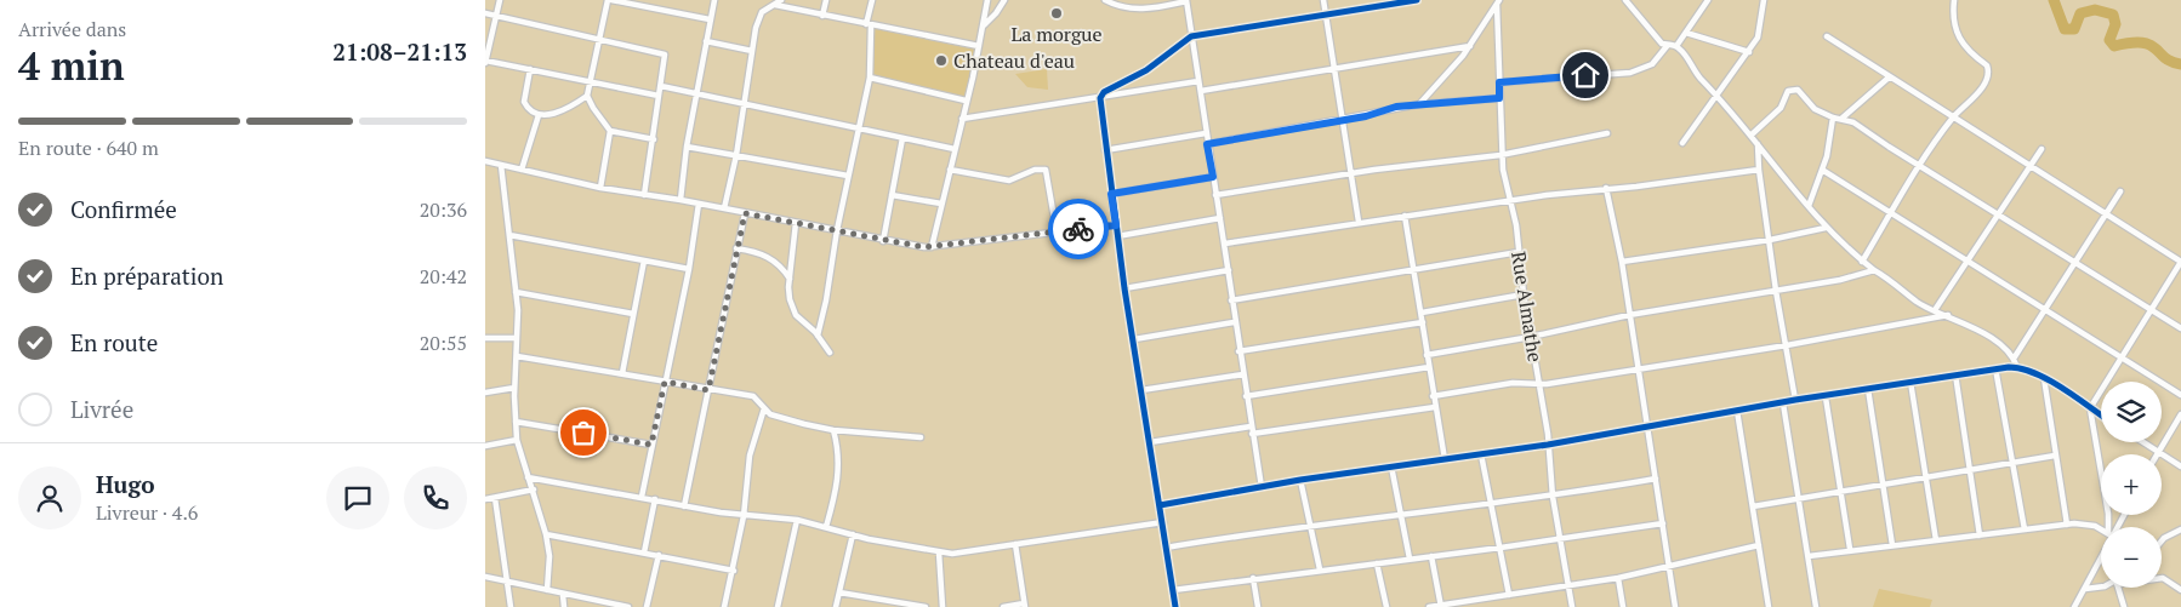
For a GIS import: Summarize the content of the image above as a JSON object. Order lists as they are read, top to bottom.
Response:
{
  "streets": {
    "street": ["Rue Almathe"]
  },
  "places": ["La morgue", "Chateau d'eau"],
  "page": {
    "heading": ["4 min", "Arrivée dans", "21:08–21:13"],
    "panel": ["Hugo", "Livreur · 4.6"],
    "bar": "En route · 640 m",
    "list": [
      ["Confirmée", "20:36"],
      ["En préparation", "20:42"],
      ["En route", "20:55"],
      "Livrée"
    ],
    "map_buttons": ["+", "−"]
  }
}
